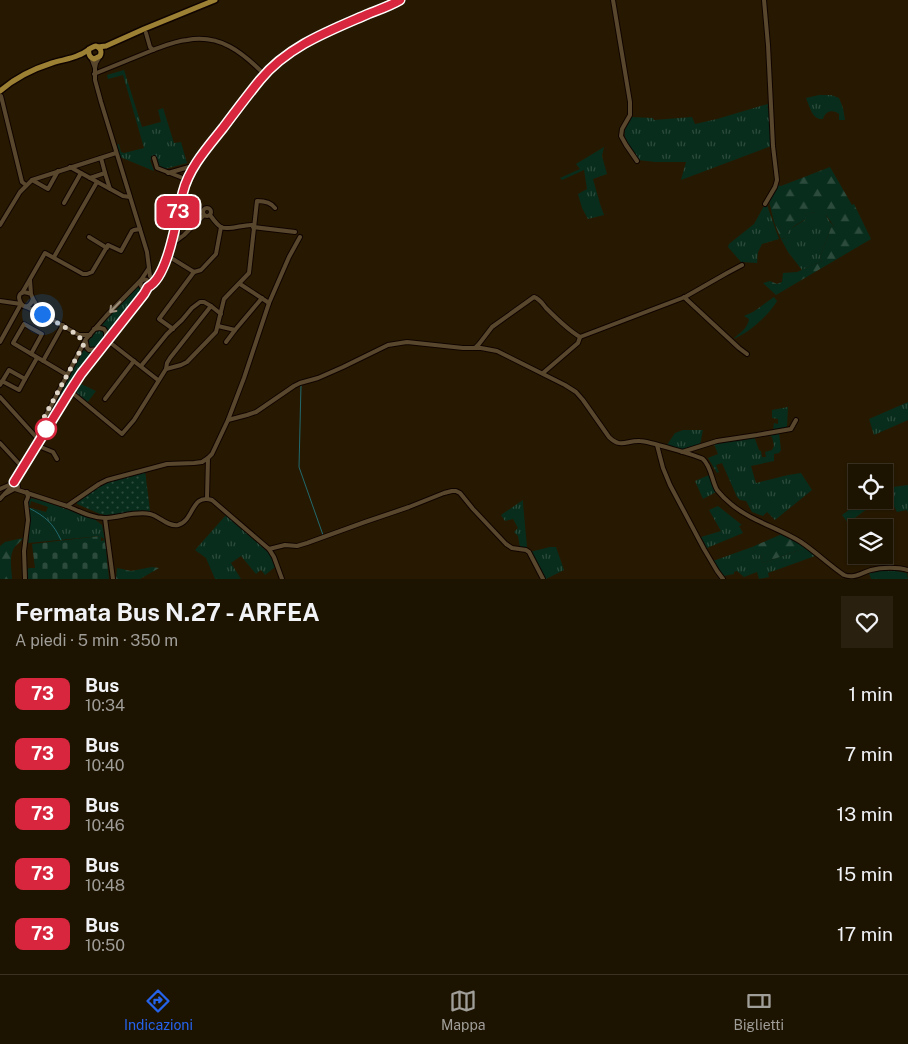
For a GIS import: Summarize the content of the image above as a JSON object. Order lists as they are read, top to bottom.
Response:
{
  "lines": ["bus line 73"],
  "page": {
    "on_map": "73",
    "heading": ["Fermata Bus N.27 - ARFEA", "A piedi · 5 min · 350 m"],
    "list": [
      {
        "mark": "73",
        "name": "Bus",
        "note": "10:34",
        "value": "1 min"
      },
      {
        "mark": "73",
        "name": "Bus",
        "note": "10:40",
        "value": "7 min"
      },
      {
        "mark": "73",
        "name": "Bus",
        "note": "10:46",
        "value": "13 min"
      },
      {
        "mark": "73",
        "name": "Bus",
        "note": "10:48",
        "value": "15 min"
      },
      {
        "mark": "73",
        "name": "Bus",
        "note": "10:50",
        "value": "17 min"
      }
    ],
    "tabs": ["Indicazioni", "Mappa", "Biglietti"]
  }
}
